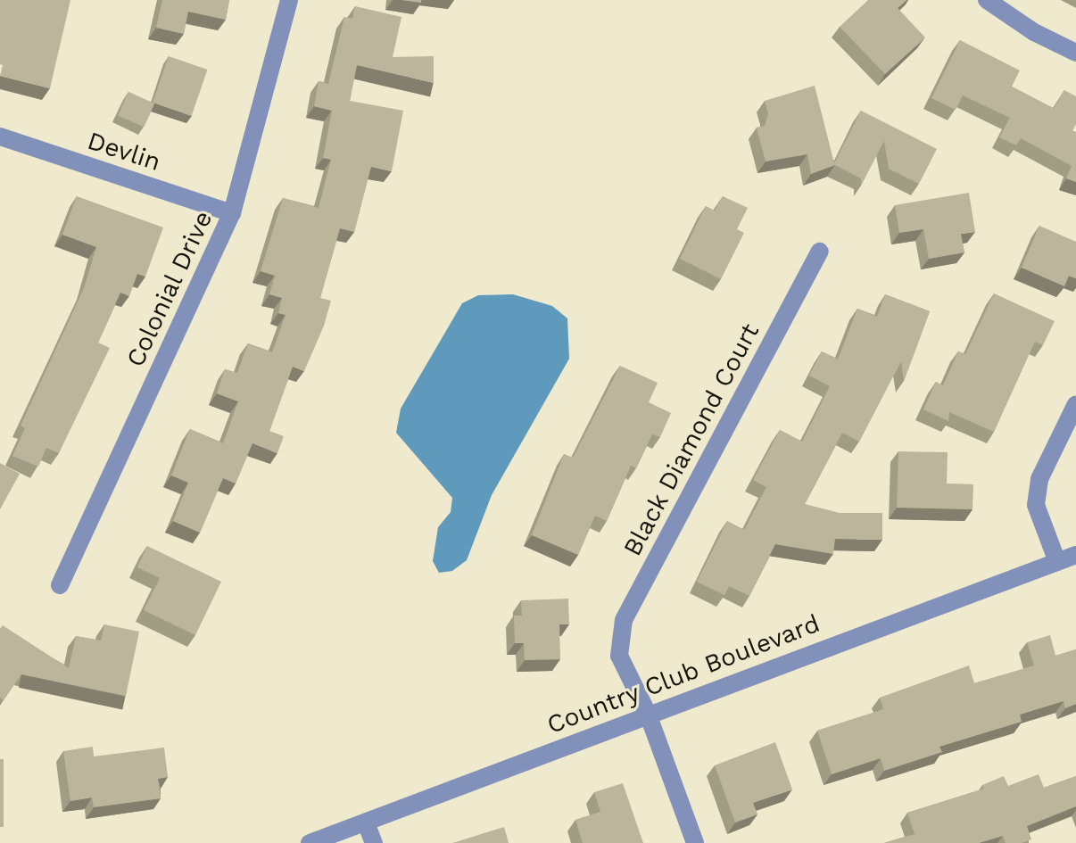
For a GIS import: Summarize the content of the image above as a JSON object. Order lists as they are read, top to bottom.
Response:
{
  "streets": {
    "street": [
      "Devlin",
      "Colonial Drive",
      "Black Diamond Court",
      "Country Club Boulevard"
    ]
  },
  "crossings": [
    ["Devlin", "Colonial Drive"],
    ["Black Diamond Court", "Country Club Boulevard"]
  ]
}
